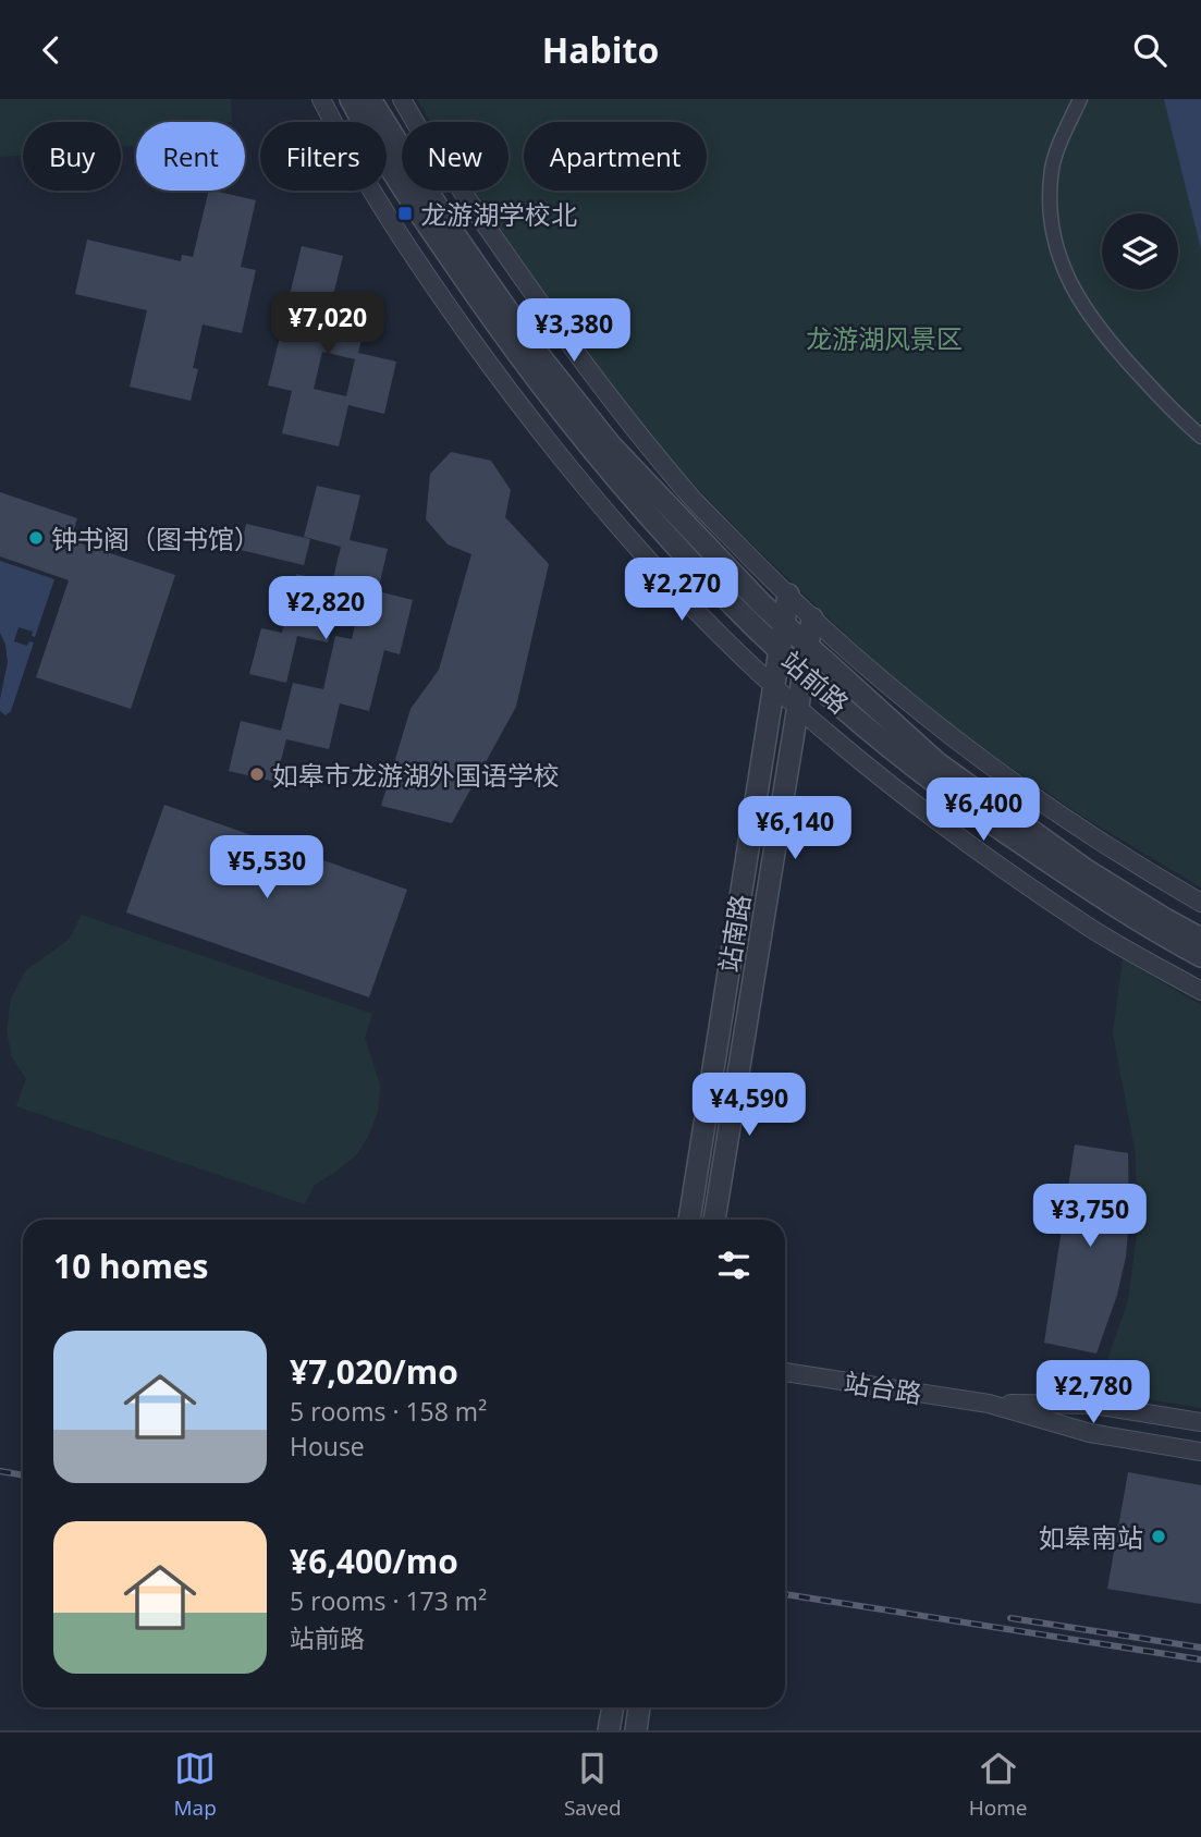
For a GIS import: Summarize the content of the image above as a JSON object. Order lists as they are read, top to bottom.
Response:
{
  "streets": {
    "street": ["站前路", "站南路", "站台路"]
  },
  "crossings": [
    ["站前路", "站南路"]
  ],
  "parks": ["龙游湖风景区"],
  "places": {
    "transit": ["龙游湖学校北"],
    "other": ["钟书阁（图书馆）", "如皋市龙游湖外国语学校", "如皋南站"]
  },
  "page": {
    "header": "Habito",
    "chip": [
      "Buy",
      "Rent",
      "Filters",
      "New",
      "Apartment"
    ],
    "price": [
      "¥7,020",
      "¥3,380",
      "¥2,270",
      "¥2,820",
      "¥6,400",
      "¥6,140",
      "¥5,530",
      "¥4,590",
      "¥3,750",
      "¥2,780"
    ],
    "heading": "10 homes",
    "list": [
      {
        "name": "¥7,020/mo",
        "note": "5 rooms · 158 m² · House"
      },
      {
        "name": "¥6,400/mo",
        "note": "5 rooms · 173 m² · 站前路"
      }
    ],
    "tabs": ["Map", "Saved", "Home"]
  }
}
